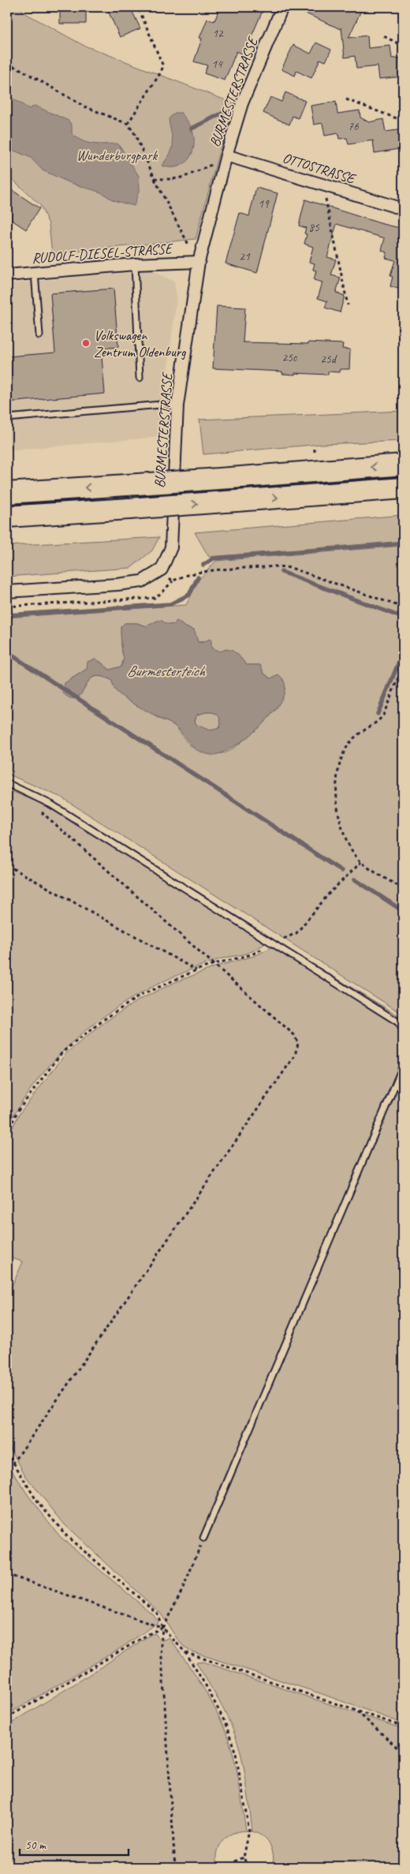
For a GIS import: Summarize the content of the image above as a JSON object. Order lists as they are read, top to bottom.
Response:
{
  "streets": {
    "street": ["BURMESTERSTRASSE", "OTTOSTRASSE", "RUDOLF-DIESEL-STRASSE"]
  },
  "crossings": [
    ["BURMESTERSTRASSE", "OTTOSTRASSE"],
    ["BURMESTERSTRASSE", "RUDOLF-DIESEL-STRASSE"]
  ],
  "water": ["Burmesterteich"],
  "parks": ["Wunderburgpark"],
  "places": ["Volkswagen Zentrum Oldenburg"],
  "house_numbers": [
    "12",
    "14",
    "76",
    "19",
    "85",
    "21",
    "25c",
    "25d"
  ],
  "scale_bar": "50 m"
}
